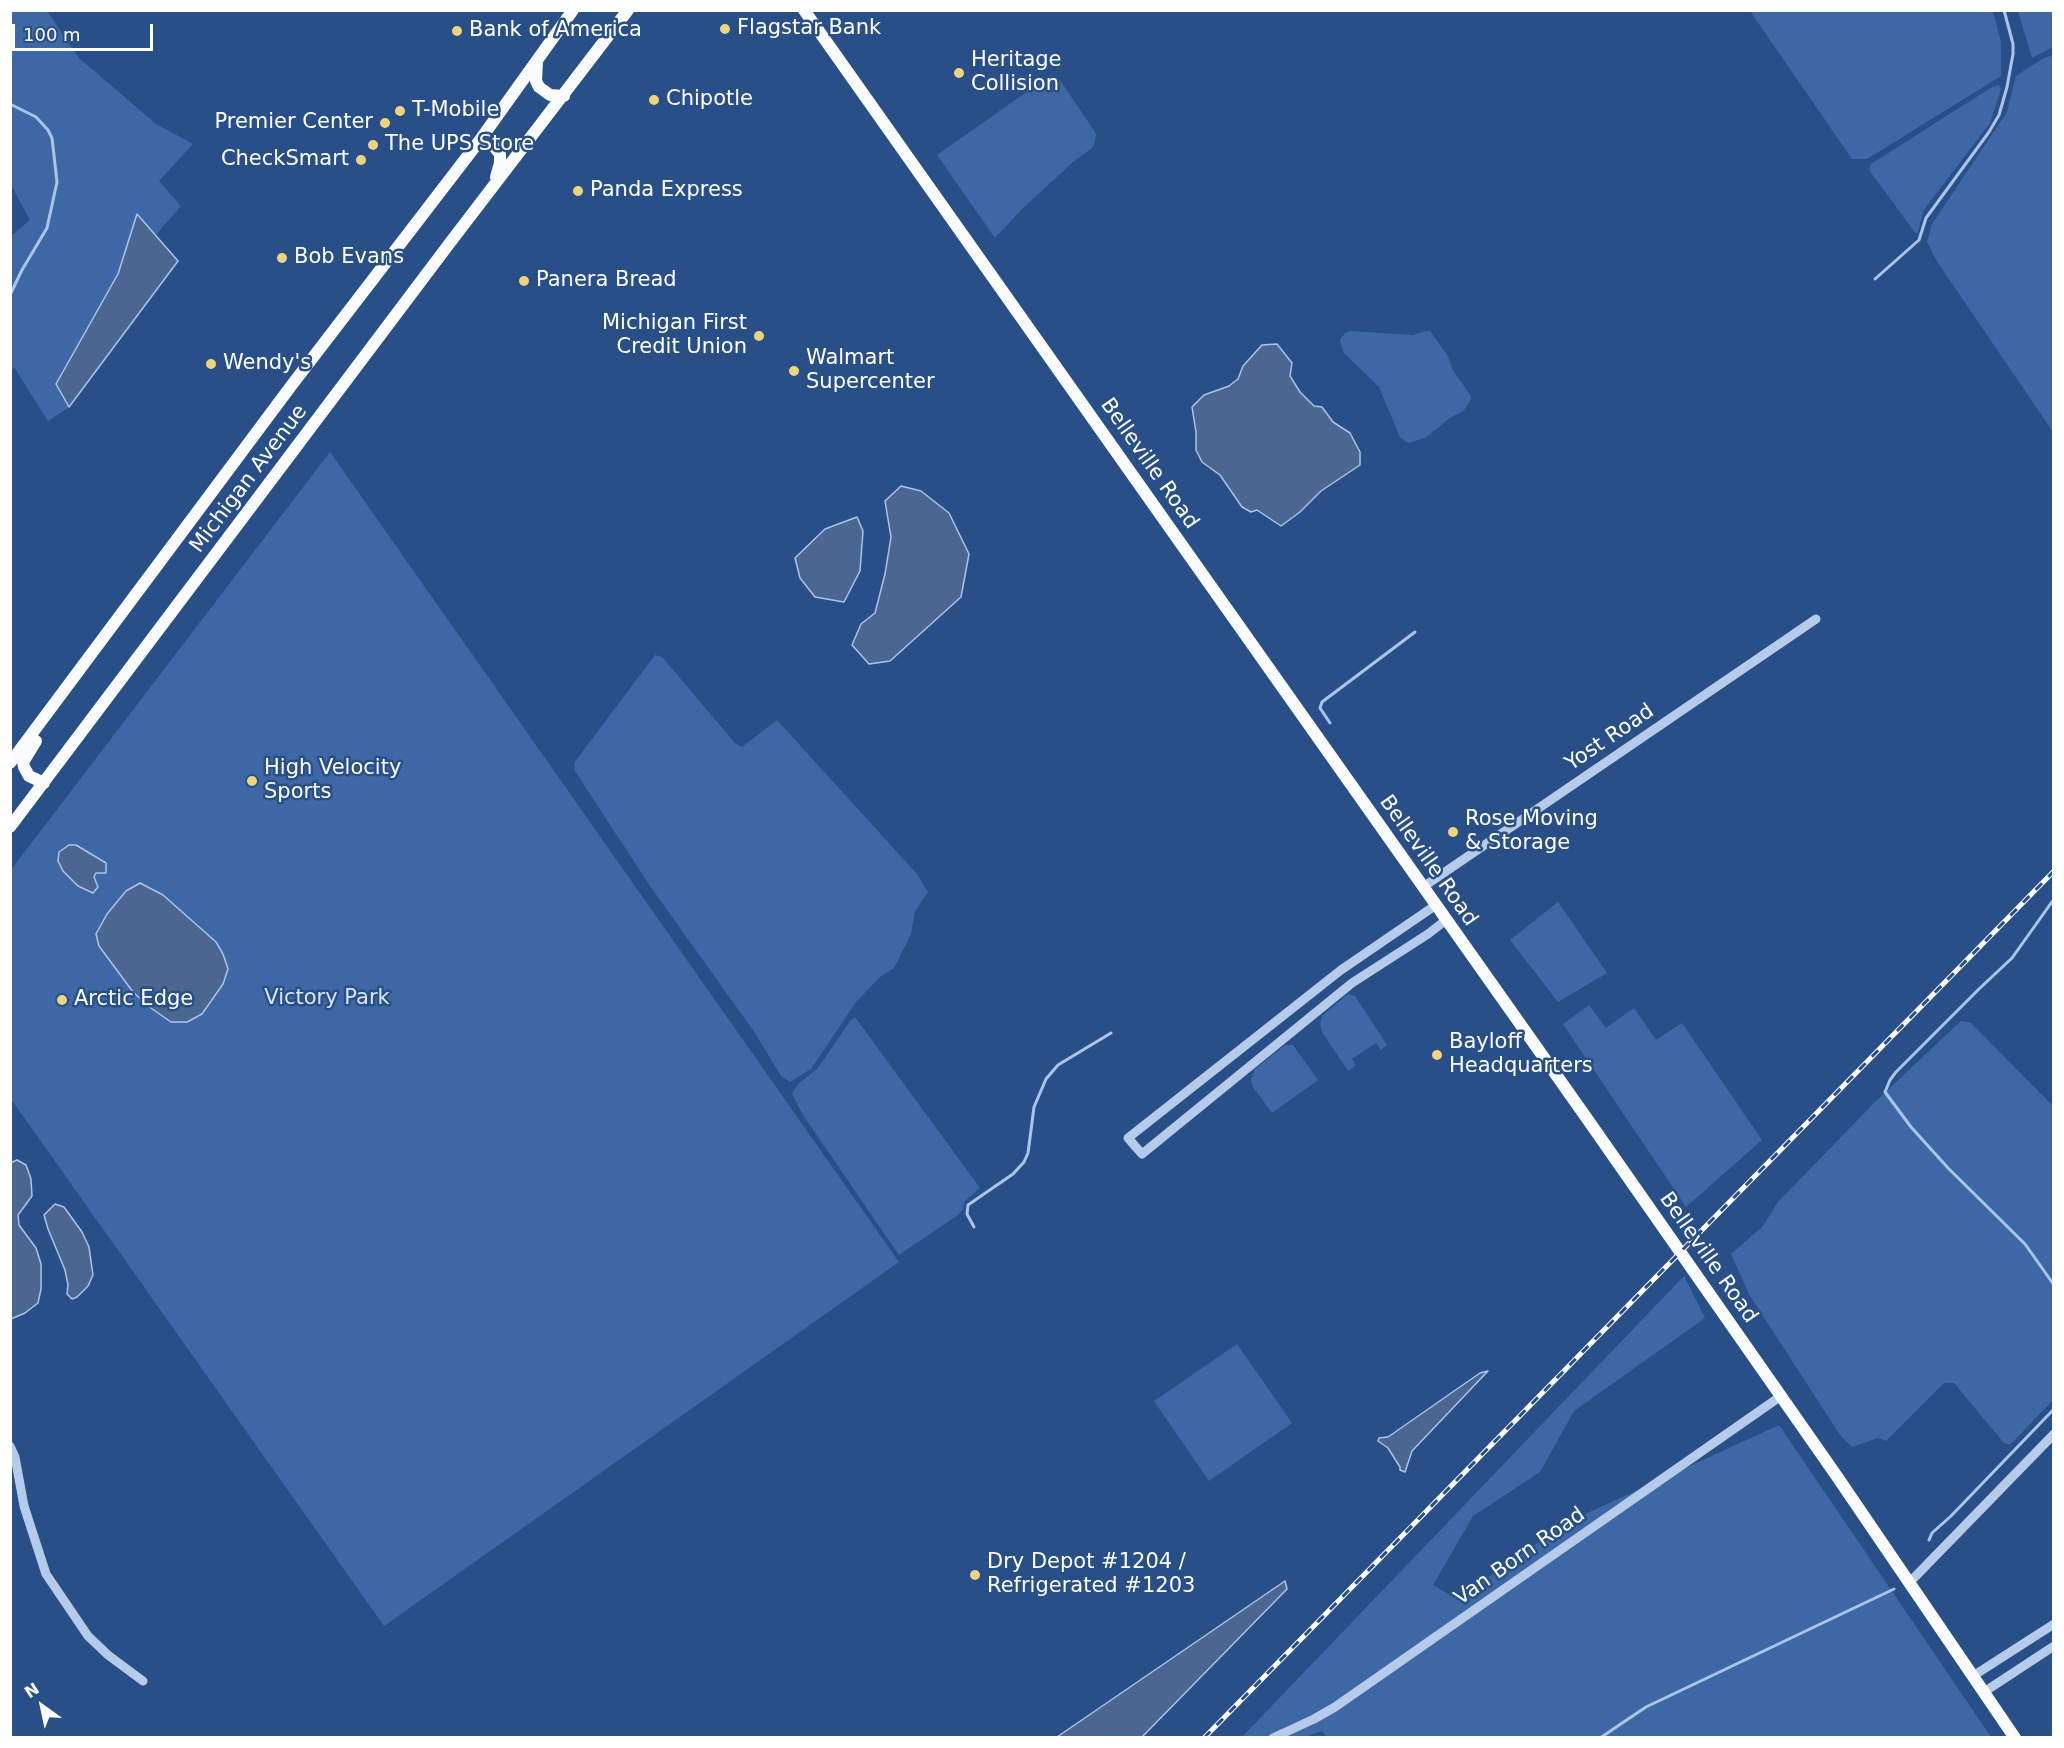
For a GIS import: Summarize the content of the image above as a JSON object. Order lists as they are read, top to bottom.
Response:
{
  "streets": {
    "main road": ["Belleville Road", "Michigan Avenue"],
    "street": ["Yost Road", "Van Born Road"]
  },
  "crossings": [
    ["Belleville Road", "Yost Road"],
    ["Belleville Road", "Van Born Road"]
  ],
  "parks": ["Victory Park"],
  "places": [
    "Flagstar Bank",
    "Bank of America",
    "Heritage Collision",
    "Chipotle",
    "T-Mobile",
    "Premier Center",
    "The UPS Store",
    "CheckSmart",
    "Panda Express",
    "Bob Evans",
    "Panera Bread",
    "Michigan First Credit Union",
    "Wendy's",
    "Walmart Supercenter",
    "High Velocity Sports",
    "Rose Moving & Storage",
    "Arctic Edge",
    "Bayloff Headquarters",
    "Dry Depot #1204 / Refrigerated #1203"
  ],
  "scale_bar": "100 m",
  "north": "top left"
}
